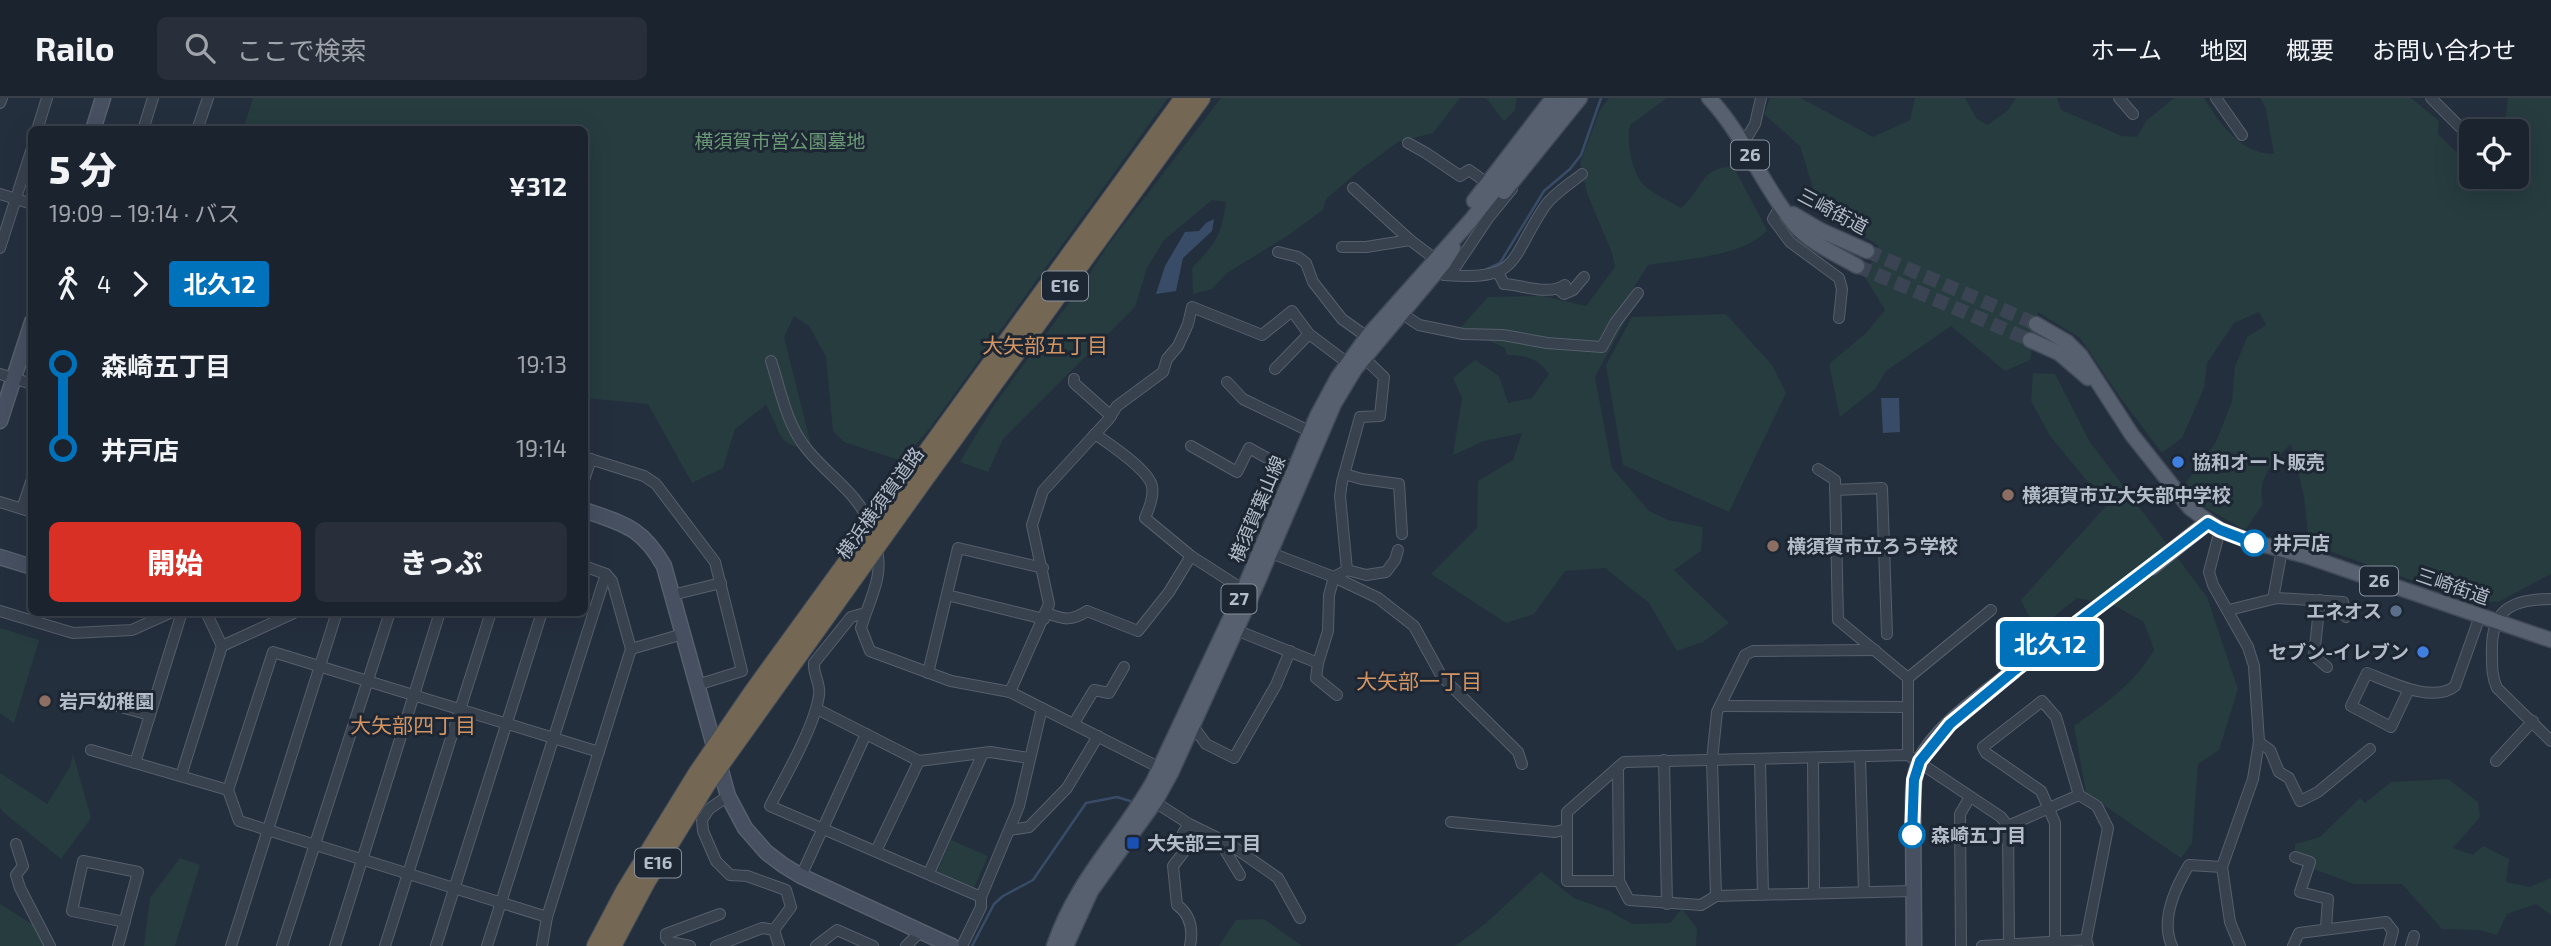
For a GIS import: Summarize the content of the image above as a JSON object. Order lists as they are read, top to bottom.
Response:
{
  "streets": {
    "highway": ["E16", "横浜横須賀道路"],
    "main road": [
      "26",
      "三崎街道",
      "横須賀葉山線",
      "27"
    ]
  },
  "districts": ["大矢部五丁目", "大矢部一丁目", "大矢部四丁目"],
  "parks": ["横須賀市営公園墓地"],
  "places": {
    "other": [
      "協和オート販売",
      "横須賀市立大矢部中学校",
      "井戸店",
      "横須賀市立ろう学校",
      "エネオス",
      "セブン-イレブン",
      "岩戸幼稚園",
      "森崎五丁目"
    ],
    "transit": ["大矢部三丁目"]
  },
  "lines": ["bus line 北久12"],
  "page": {
    "header": "Railo",
    "search": "ここで検索",
    "nav": [
      "ホーム",
      "地図",
      "概要",
      "お問い合わせ"
    ],
    "on_map": "北久12",
    "heading": ["5 分", "19:09 – 19:14 · バス", "¥312"],
    "legs": ["4", "北久12"],
    "list": [
      {
        "name": "森崎五丁目",
        "value": "19:13"
      },
      {
        "name": "井戸店",
        "value": "19:14"
      }
    ],
    "buttons": ["開始", "きっぷ"]
  }
}
